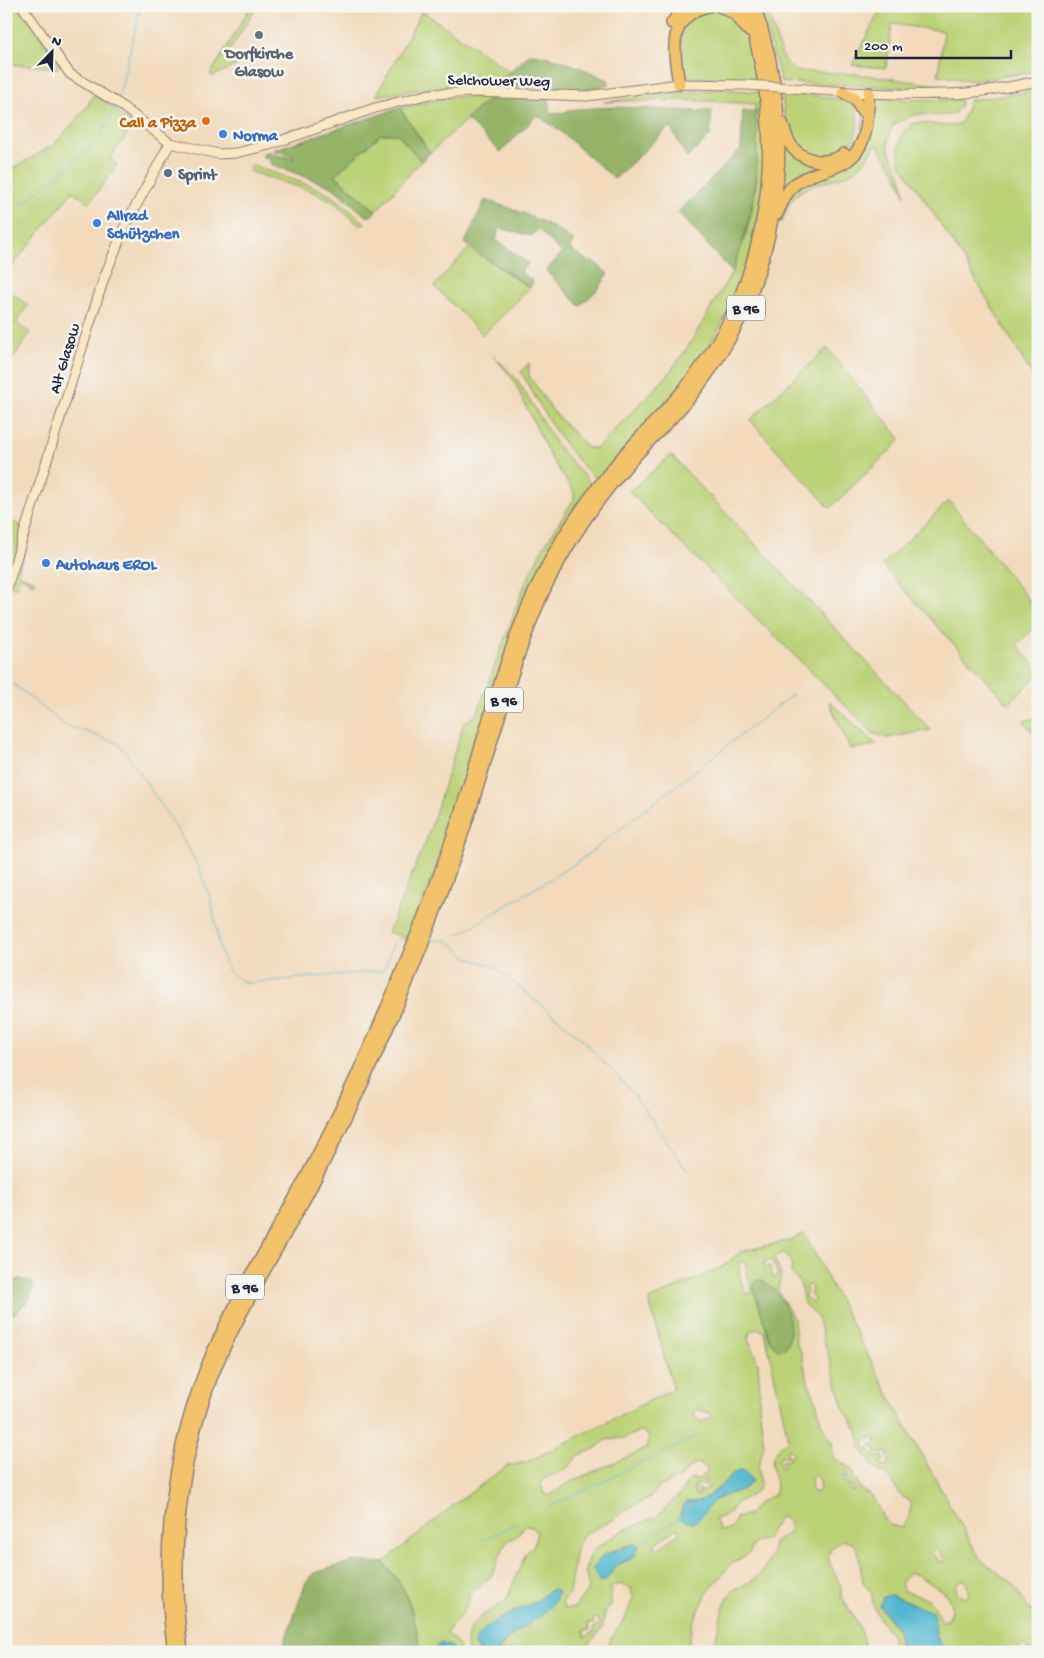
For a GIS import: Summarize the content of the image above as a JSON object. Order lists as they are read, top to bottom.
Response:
{
  "streets": {
    "highway": ["B 96"],
    "street": ["Selchower Weg", "Alt Glasow"]
  },
  "crossings": [
    ["Selchower Weg", "Alt Glasow"]
  ],
  "places": [
    "Dorfkirche Glasow",
    "Call a Pizza",
    "Norma",
    "Sprint",
    "Allrad Schützchen",
    "Autohaus EROL"
  ],
  "scale_bar": "200 m",
  "north": "top right"
}
